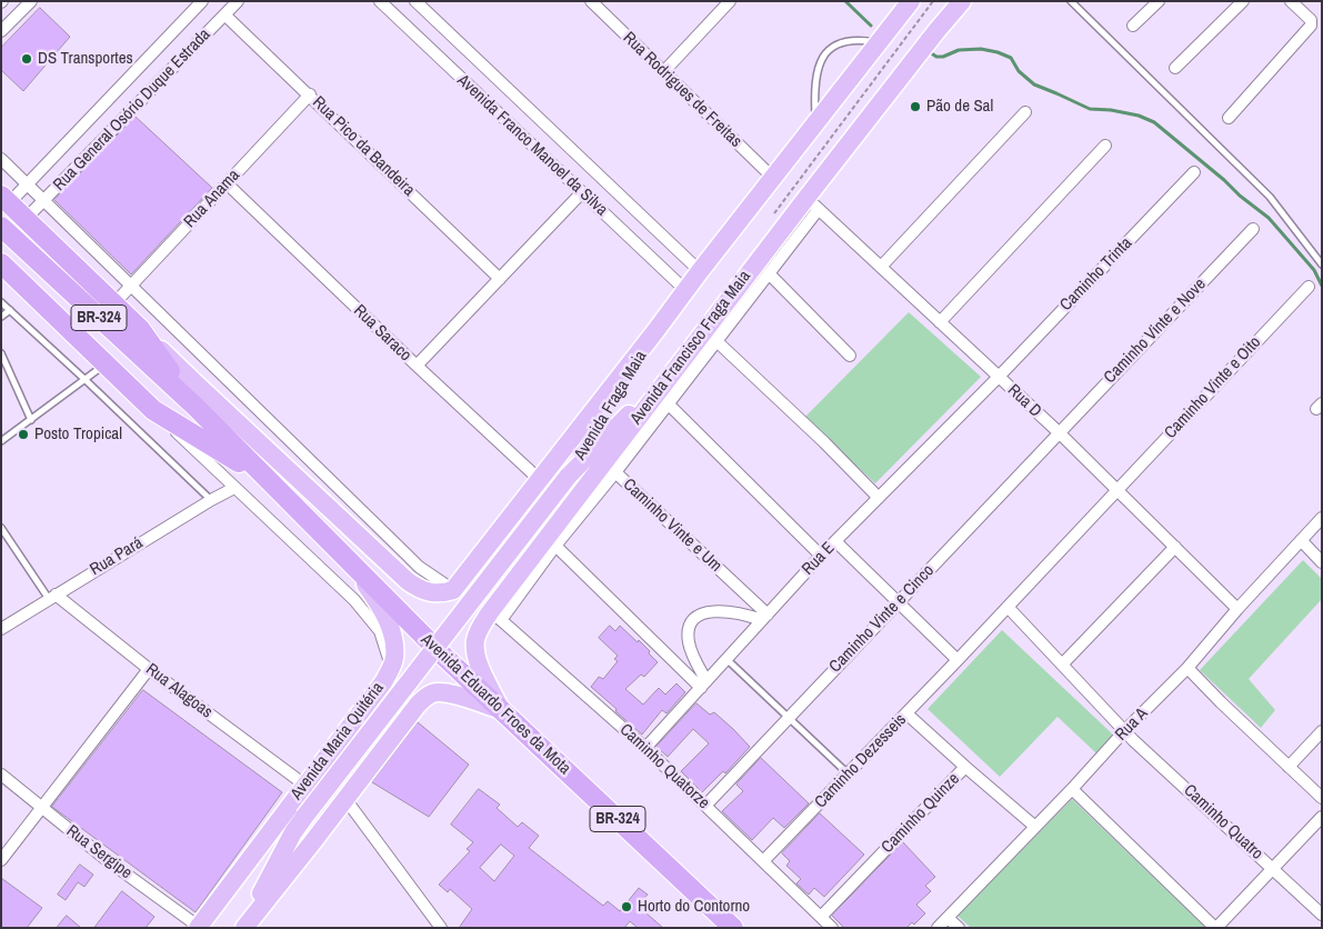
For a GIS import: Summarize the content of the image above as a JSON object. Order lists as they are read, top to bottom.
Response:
{
  "streets": {
    "highway": ["BR-324", "Avenida Eduardo Froes da Mota"],
    "main road": ["Avenida Francisco Fraga Maia", "Avenida Fraga Maia", "Avenida Maria Quitéria"],
    "street": [
      "Rua Rodrigues de Freitas",
      "Rua General Osório Duque Estrada",
      "Avenida Franco Manoel da Silva",
      "Rua Pico da Bandeira",
      "Rua Anama",
      "Caminho Trinta",
      "Caminho Vinte e Nove",
      "Rua Saraco",
      "Caminho Vinte e Oito",
      "Rua D",
      "Caminho Vinte e Um",
      "Rua Pará",
      "Rua E",
      "Caminho Vinte e Cinco",
      "Rua Alagoas",
      "Rua A",
      "Caminho Dezesseis",
      "Caminho Quatorze",
      "Caminho Quinze",
      "Caminho Quatro",
      "Rua Sergipe"
    ]
  },
  "crossings": [
    ["Rua General Osório Duque Estrada", "Rua Pico da Bandeira"],
    ["Rua Pico da Bandeira", "Rua Anama"],
    ["Rua Anama", "Rua Saraco"],
    ["Caminho Trinta", "Rua D"],
    ["Caminho Trinta", "Rua E"],
    ["Caminho Vinte e Nove", "Rua D"],
    ["Caminho Vinte e Nove", "Caminho Vinte e Cinco"],
    ["Avenida Francisco Fraga Maia", "Rua D"],
    ["Avenida Francisco Fraga Maia", "Avenida Fraga Maia"],
    ["Avenida Francisco Fraga Maia", "Caminho Vinte e Um"],
    ["Avenida Francisco Fraga Maia", "Avenida Eduardo Froes da Mota"],
    ["Avenida Francisco Fraga Maia", "Caminho Quatorze"],
    ["Caminho Vinte e Oito", "Rua D"],
    ["Caminho Vinte e Oito", "Caminho Dezesseis"],
    ["Caminho Vinte e Oito", "Caminho Quatro"],
    ["Rua D", "Rua E"],
    ["Rua D", "Caminho Vinte e Cinco"],
    ["Rua D", "Rua A"],
    ["Caminho Vinte e Um", "Rua E"],
    ["Caminho Vinte e Um", "Caminho Quatorze"],
    ["Rua Pará", "Rua Alagoas"],
    ["Rua E", "Caminho Quatorze"],
    ["Caminho Vinte e Cinco", "Caminho Quatorze"],
    ["Rua Alagoas", "Avenida Maria Quitéria"],
    ["Avenida Eduardo Froes da Mota", "Avenida Maria Quitéria"],
    ["Rua A", "Caminho Quatro"],
    ["Avenida Maria Quitéria", "Rua Sergipe"],
    ["Caminho Dezesseis", "Caminho Quatorze"],
    ["Caminho Dezesseis", "Caminho Quinze"],
    ["Caminho Dezesseis", "Caminho Quatro"],
    ["Caminho Quatorze", "Caminho Quinze"]
  ],
  "places": [
    "DS Transportes",
    "Pão de Sal",
    "Posto Tropical",
    "Horto do Contorno"
  ]
}
